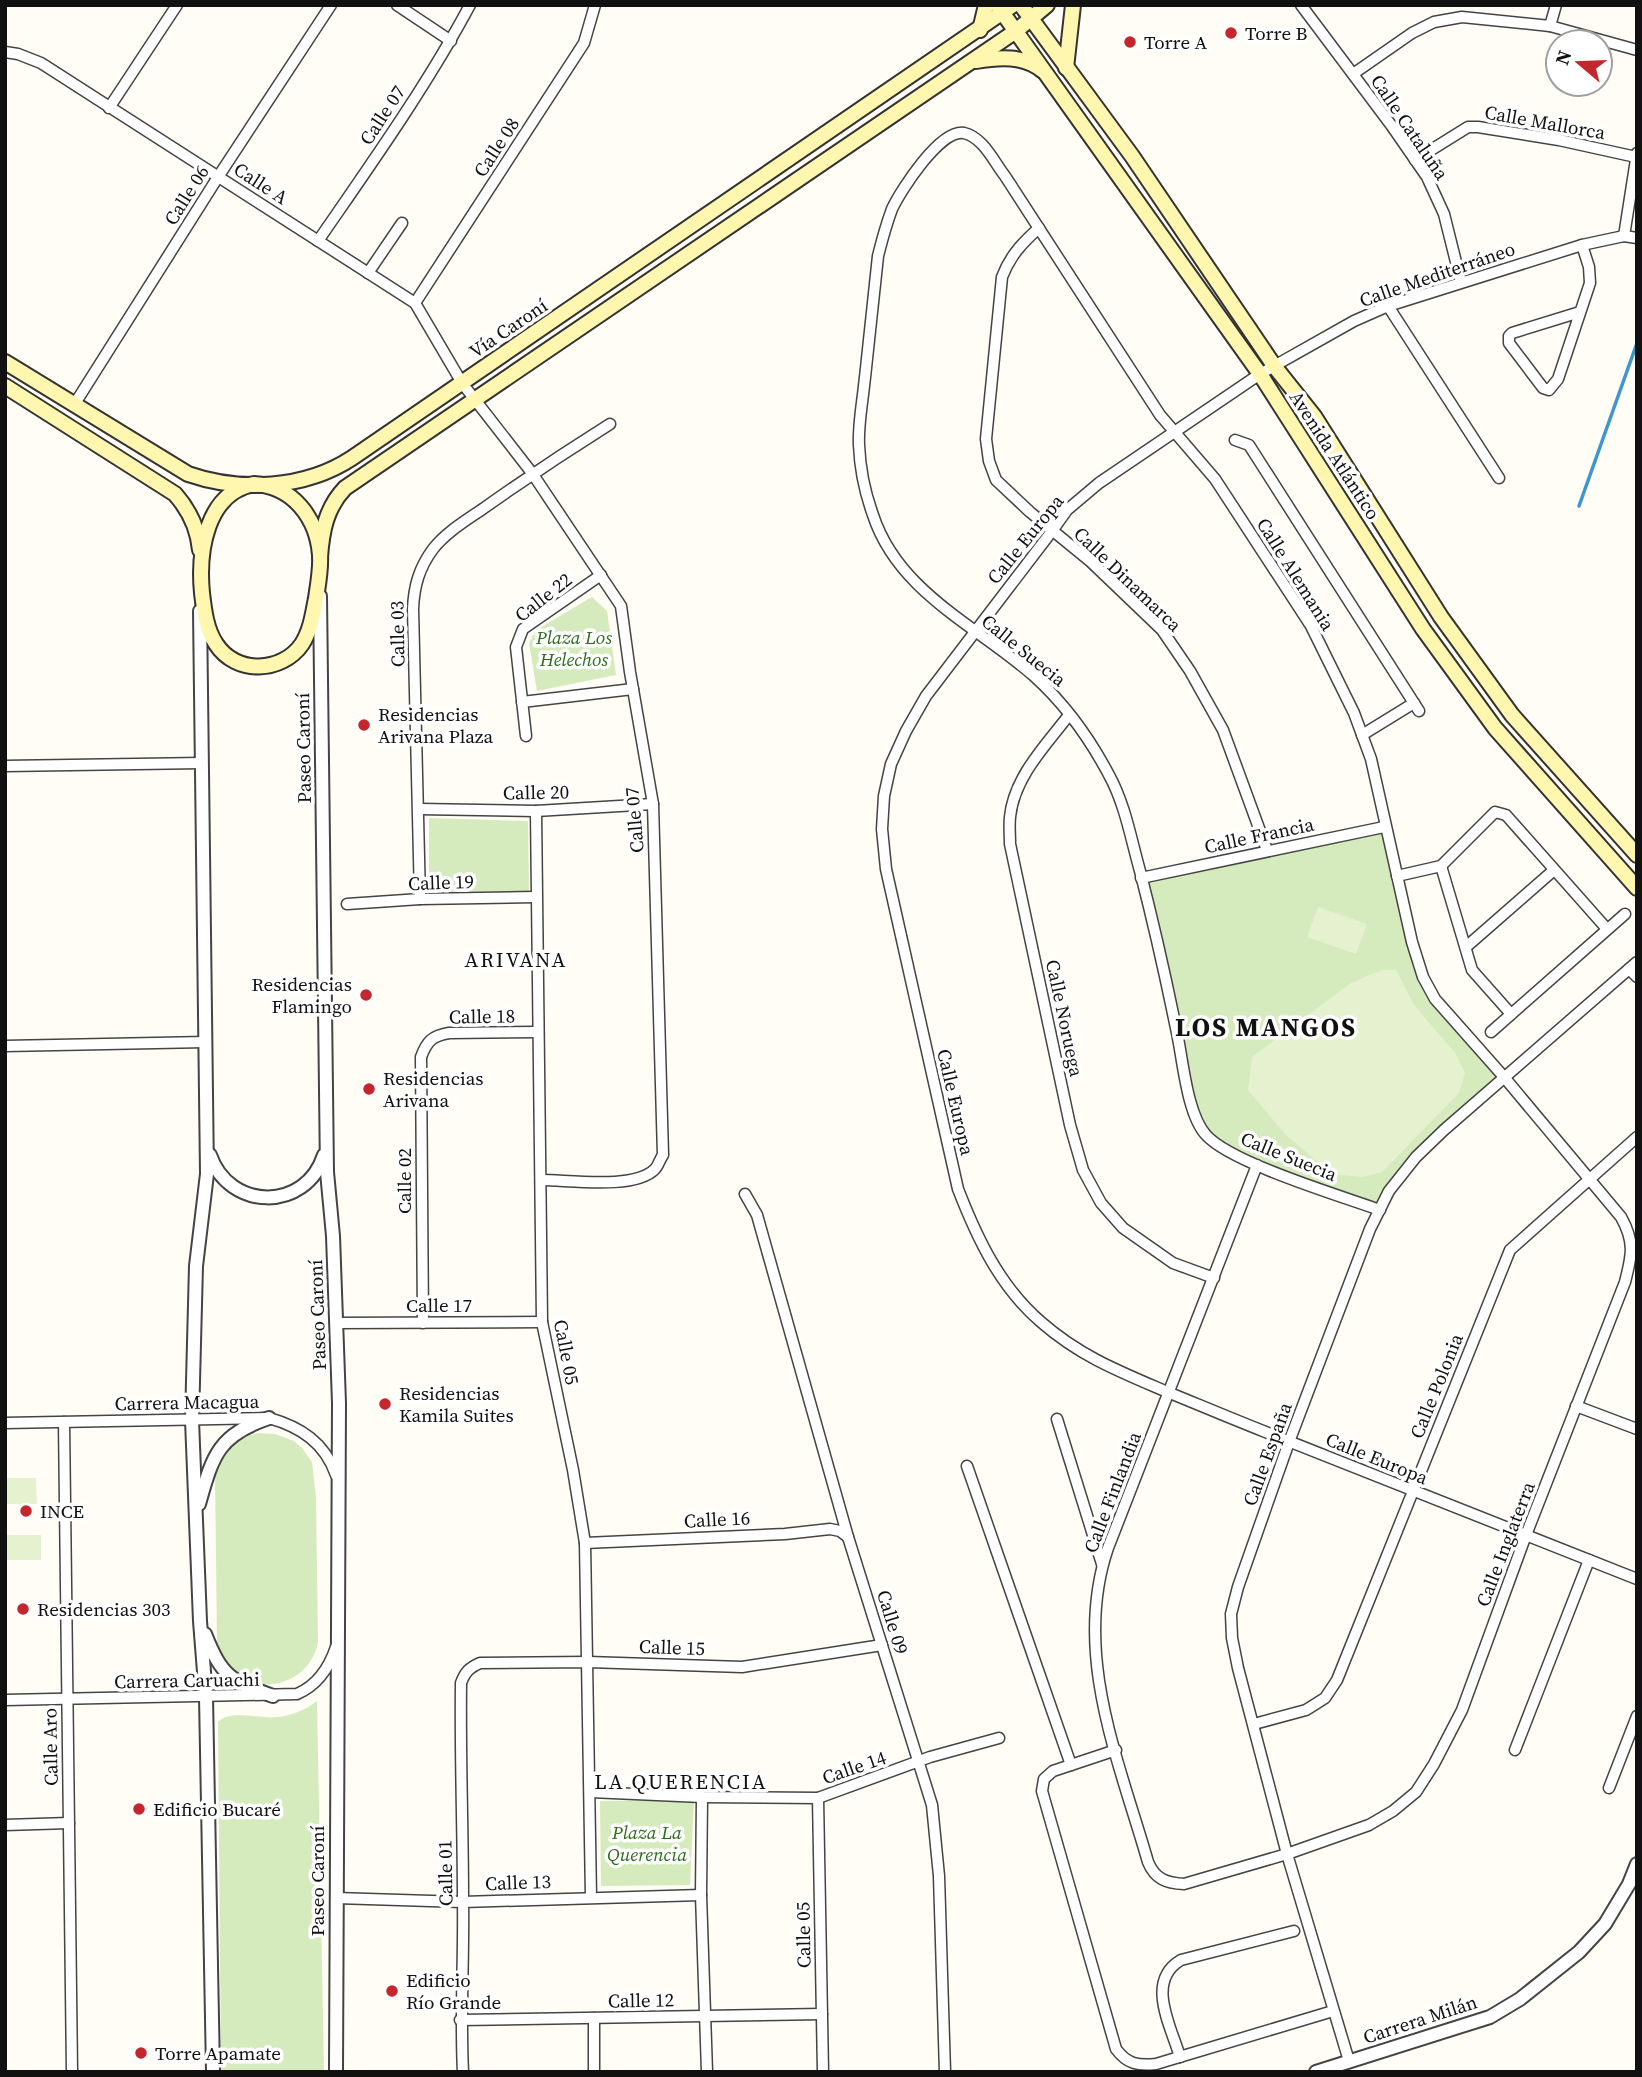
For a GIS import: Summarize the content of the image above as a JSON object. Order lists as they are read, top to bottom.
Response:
{
  "streets": {
    "main road": ["Vía Caroní", "Avenida Atlántico", "Paseo Caroní"],
    "street": [
      "Calle 07",
      "Calle Mallorca",
      "Calle Cataluña",
      "Calle 08",
      "Calle A",
      "Calle 06",
      "Calle Mediterráneo",
      "Calle Europa",
      "Calle Alemania",
      "Calle Dinamarca",
      "Calle 22",
      "Calle 03",
      "Calle Suecia",
      "Calle 20",
      "Calle Francia",
      "Calle 19",
      "Calle 18",
      "Calle Noruega",
      "Calle 02",
      "Calle 17",
      "Calle 05",
      "Calle Polonia",
      "Carrera Macagua",
      "Calle España",
      "Calle Finlandia",
      "Calle 16",
      "Calle Inglaterra",
      "Calle 09",
      "Calle 15",
      "Carrera Caruachi",
      "Calle Aro",
      "Calle 14",
      "Calle 01",
      "Calle 13",
      "Calle 12",
      "Carrera Milán"
    ]
  },
  "crossings": [
    ["Calle 07", "Calle A"],
    ["Calle 07", "Vía Caroní"],
    ["Calle 07", "Calle 22"],
    ["Calle 07", "Calle 03"],
    ["Calle 07", "Calle 20"],
    ["Calle 07", "Calle 05"],
    ["Calle Mallorca", "Calle Cataluña"],
    ["Calle Cataluña", "Calle Mediterráneo"],
    ["Calle 08", "Calle A"],
    ["Calle A", "Calle 06"],
    ["Calle A", "Vía Caroní"],
    ["Calle 06", "Vía Caroní"],
    ["Calle Mediterráneo", "Avenida Atlántico"],
    ["Calle Mediterráneo", "Calle Europa"],
    ["Vía Caroní", "Avenida Atlántico"],
    ["Vía Caroní", "Paseo Caroní"],
    ["Avenida Atlántico", "Calle Europa"],
    ["Calle Europa", "Calle Alemania"],
    ["Calle Europa", "Calle Dinamarca"],
    ["Calle Europa", "Calle Suecia"],
    ["Calle Europa", "Calle Polonia"],
    ["Calle Europa", "Calle España"],
    ["Calle Europa", "Calle Finlandia"],
    ["Calle Europa", "Calle Inglaterra"],
    ["Calle Alemania", "Calle Dinamarca"],
    ["Calle Alemania", "Calle Suecia"],
    ["Calle Alemania", "Calle Francia"],
    ["Calle Alemania", "Calle España"],
    ["Calle Alemania", "Calle Inglaterra"],
    ["Calle Dinamarca", "Calle Francia"],
    ["Calle 03", "Calle 20"],
    ["Calle 03", "Calle 19"],
    ["Calle Suecia", "Calle Francia"],
    ["Calle Suecia", "Calle Noruega"],
    ["Calle Suecia", "Calle España"],
    ["Calle Suecia", "Calle Finlandia"],
    ["Paseo Caroní", "Calle 17"],
    ["Paseo Caroní", "Carrera Macagua"],
    ["Paseo Caroní", "Carrera Caruachi"],
    ["Paseo Caroní", "Calle 13"],
    ["Calle 20", "Calle 05"],
    ["Calle 19", "Calle 05"],
    ["Calle 18", "Calle 02"],
    ["Calle 18", "Calle 05"],
    ["Calle Noruega", "Calle Finlandia"],
    ["Calle 02", "Calle 17"],
    ["Calle 17", "Calle 05"],
    ["Calle 05", "Calle 16"],
    ["Calle 05", "Calle 15"],
    ["Calle 05", "Calle 14"],
    ["Calle 05", "Calle 13"],
    ["Calle 05", "Calle 12"],
    ["Calle Polonia", "Calle España"],
    ["Calle Polonia", "Calle Inglaterra"],
    ["Carrera Macagua", "Calle Aro"],
    ["Calle España", "Calle Inglaterra"],
    ["Calle España", "Carrera Milán"],
    ["Calle Finlandia", "Calle Inglaterra"],
    ["Calle 16", "Calle 09"],
    ["Calle 09", "Calle 15"],
    ["Calle 09", "Calle 14"],
    ["Calle 15", "Calle 01"],
    ["Carrera Caruachi", "Calle Aro"],
    ["Calle 01", "Calle 13"],
    ["Calle 01", "Calle 12"]
  ],
  "districts": ["ARIVANA", "LOS MANGOS", "LA QUERENCIA"],
  "parks": ["Plaza Los Helechos", "Plaza La Querencia"],
  "places": [
    "Torre B",
    "Torre A",
    "Residencias Arivana Plaza",
    "Residencias Flamingo",
    "Residencias Arivana",
    "Residencias Kamila Suites",
    "INCE",
    "Residencias 303",
    "Edificio Bucaré",
    "Edificio Río Grande",
    "Torre Apamate"
  ],
  "north": "left"
}
